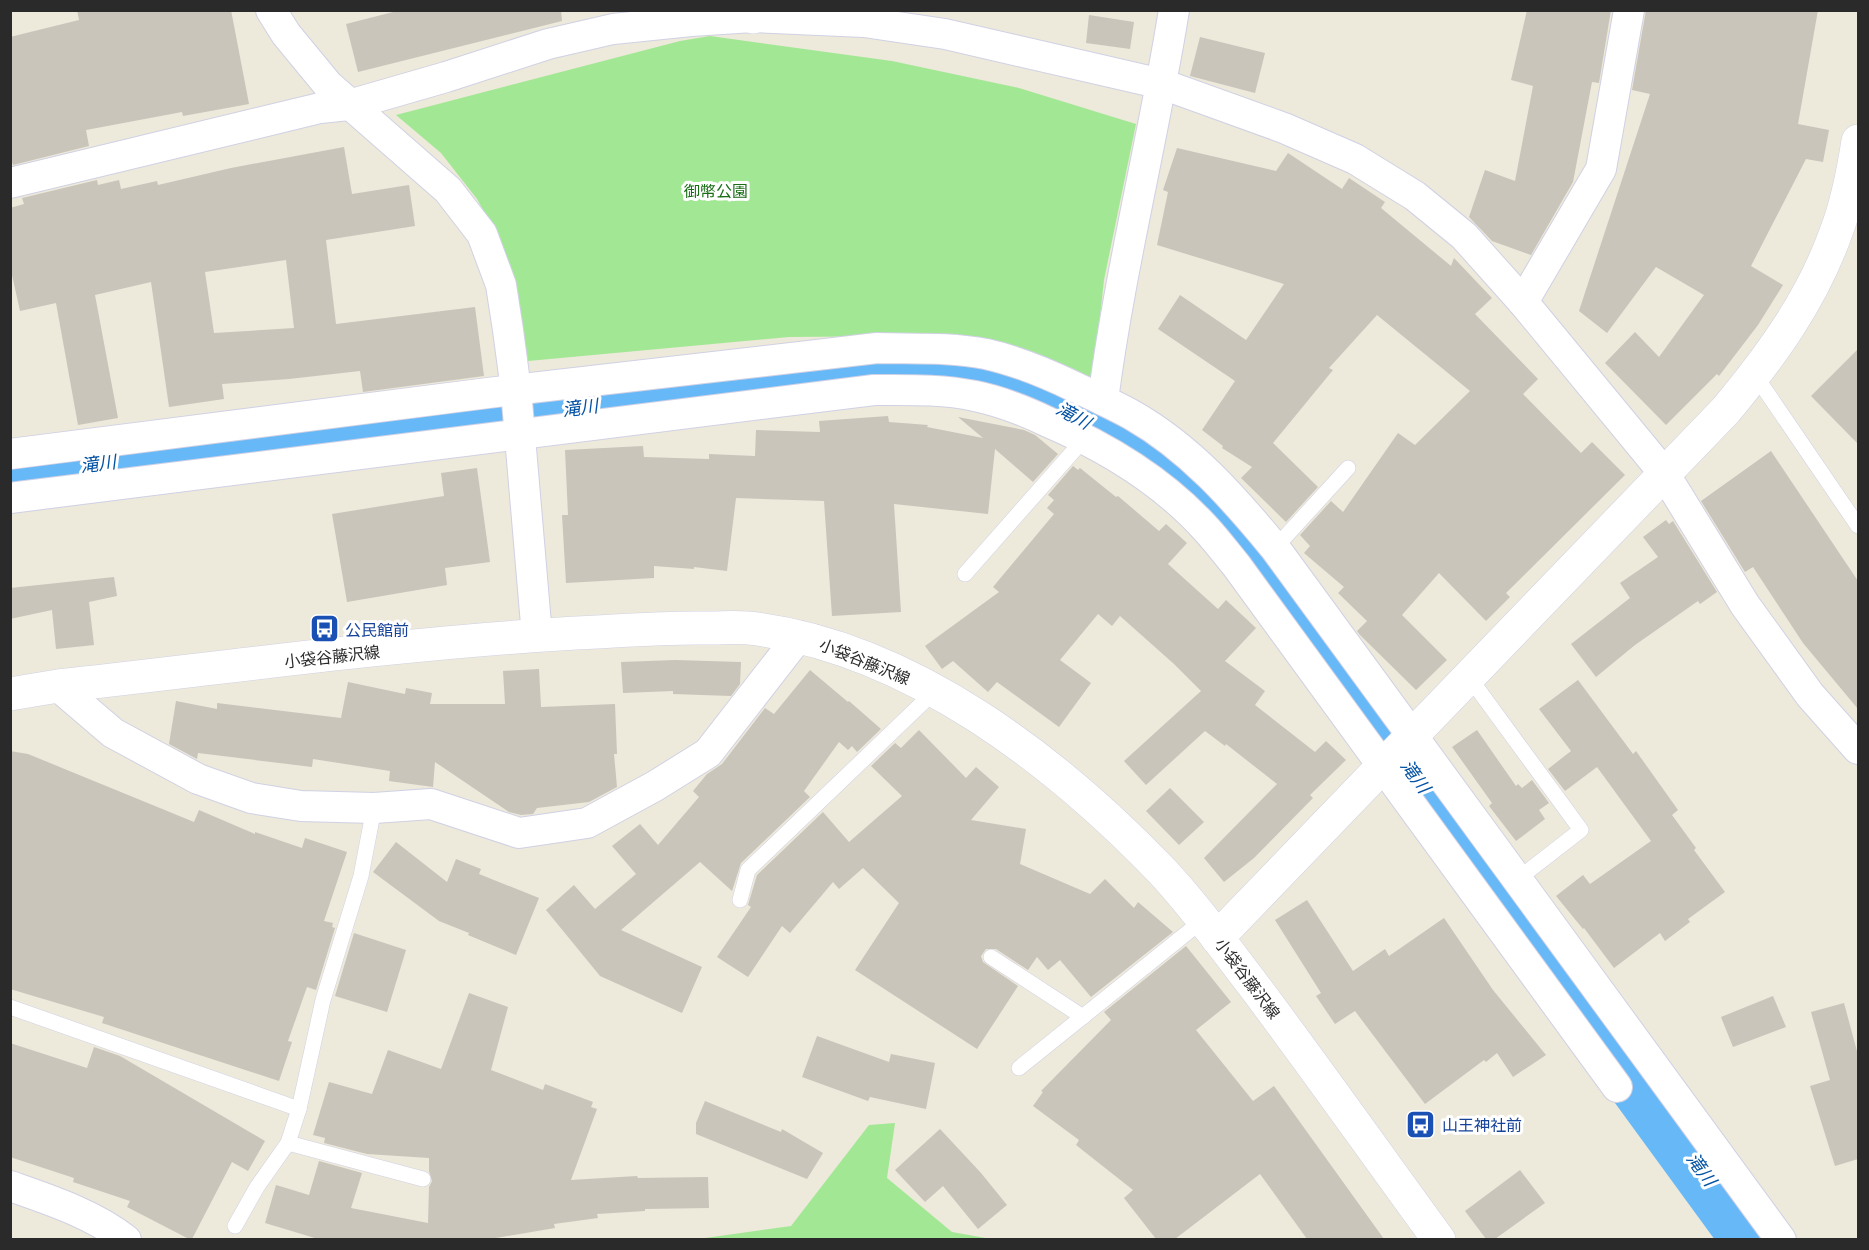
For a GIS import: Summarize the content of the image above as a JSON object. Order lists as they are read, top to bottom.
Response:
{
  "streets": {
    "main road": ["小袋谷藤沢線"]
  },
  "water": ["滝川"],
  "parks": ["御幣公園"],
  "places": {
    "bus stop": ["公民館前", "山王神社前"]
  }
}
